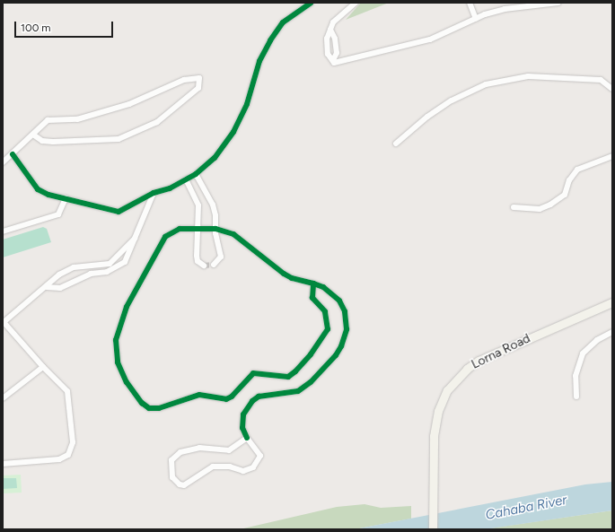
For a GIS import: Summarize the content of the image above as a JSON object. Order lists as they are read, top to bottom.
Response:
{
  "streets": {
    "street": ["Lorna Road"]
  },
  "water": ["Cahaba River"],
  "scale_bar": "100 m"
}
